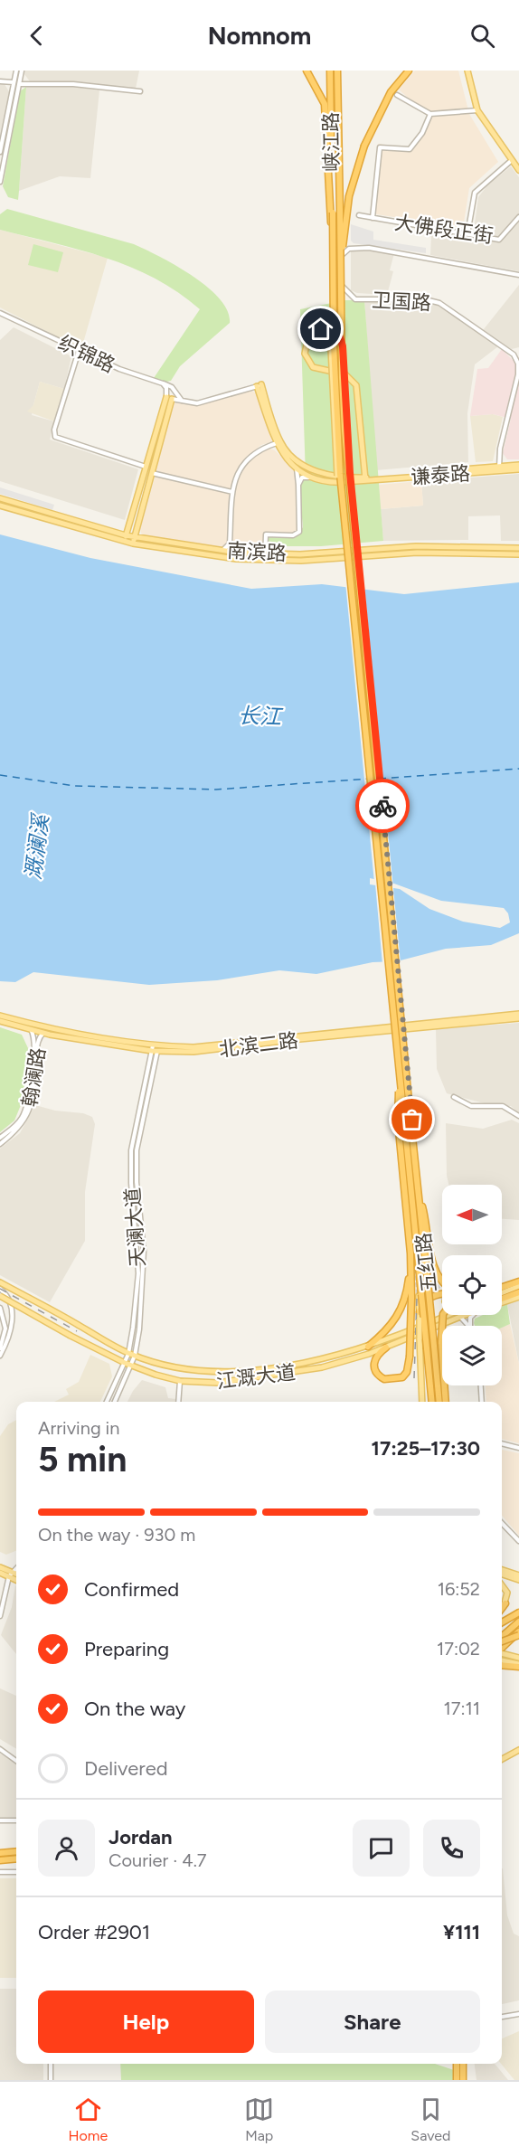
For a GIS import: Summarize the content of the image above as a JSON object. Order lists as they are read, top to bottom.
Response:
{
  "streets": {
    "highway": ["峡江路", "五红路"],
    "main road": [
      "谦泰路",
      "南滨路",
      "北滨二路",
      "江溉大道"
    ],
    "street": [
      "大佛段正街",
      "卫国路",
      "织锦路",
      "翰澜路",
      "天澜大道"
    ]
  },
  "crossings": [
    ["北滨二路", "翰澜路"],
    ["北滨二路", "天澜大道"],
    ["天澜大道", "江溉大道"]
  ],
  "water": ["长江", "溉澜溪"],
  "north": "left",
  "page": {
    "header": "Nomnom",
    "heading": ["5 min", "Arriving in", "17:25–17:30"],
    "panel": [
      "Jordan",
      "Courier · 4.7",
      "Order #2901",
      "¥111"
    ],
    "bar": "On the way · 930 m",
    "list": [
      ["Confirmed", "16:52"],
      ["Preparing", "17:02"],
      ["On the way", "17:11"],
      "Delivered"
    ],
    "buttons": ["Help", "Share"],
    "tabs": ["Home", "Map", "Saved"]
  }
}
